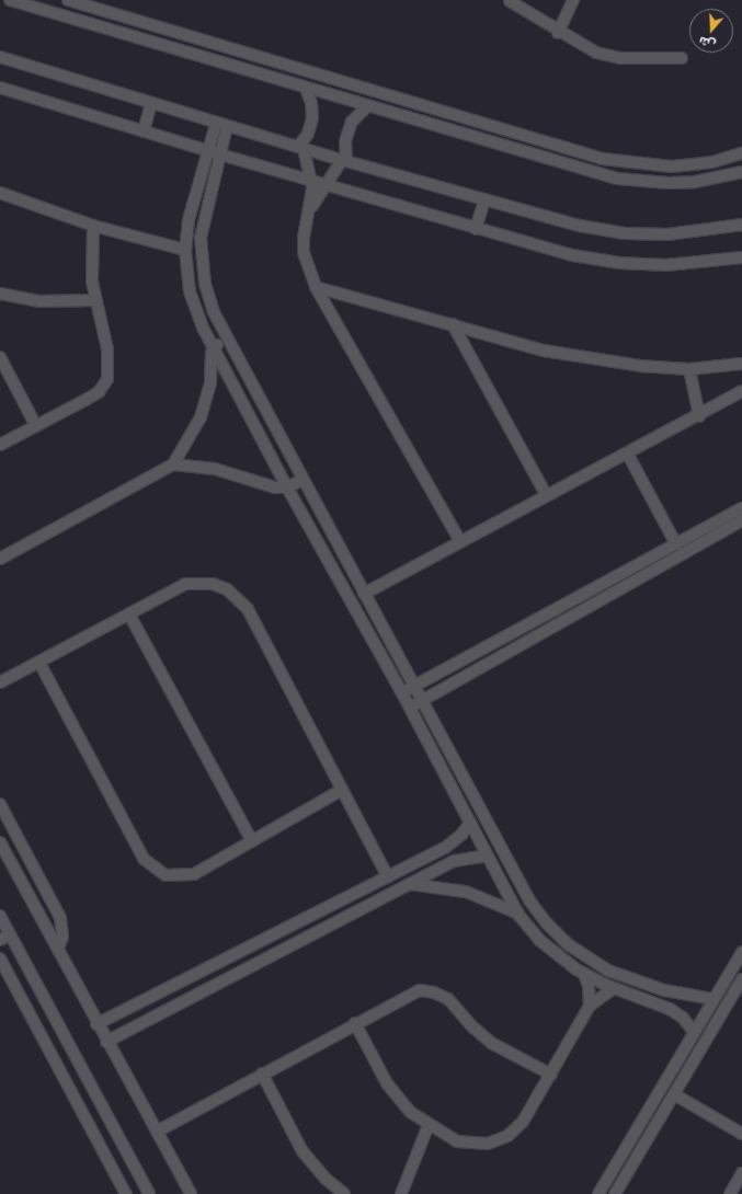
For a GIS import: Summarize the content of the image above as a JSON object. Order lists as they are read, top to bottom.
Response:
{
  "north": "bottom"
}
